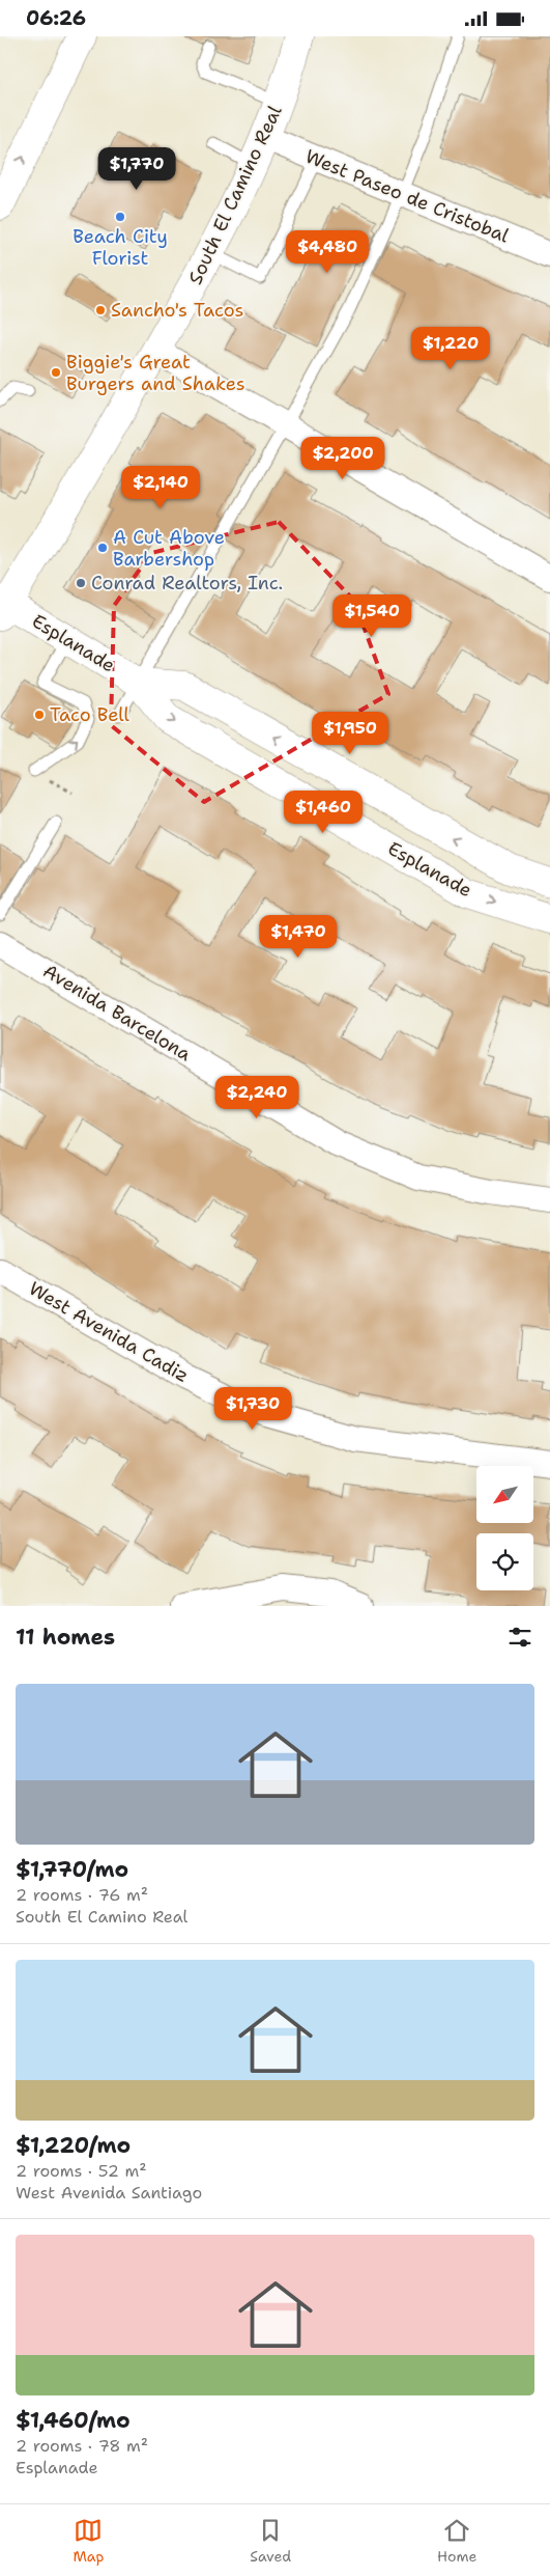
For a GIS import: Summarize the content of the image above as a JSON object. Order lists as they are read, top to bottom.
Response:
{
  "streets": {
    "main road": ["South El Camino Real", "Esplanade"],
    "street": ["West Paseo de Cristobal", "Avenida Barcelona", "West Avenida Cadiz"]
  },
  "crossings": [
    ["South El Camino Real", "West Paseo de Cristobal"],
    ["South El Camino Real", "Esplanade"]
  ],
  "places": [
    "Beach City Florist",
    "Sancho's Tacos",
    "Biggie's Great Burgers and Shakes",
    "A Cut Above Barbershop",
    "Conrad Realtors, Inc.",
    "Taco Bell"
  ],
  "north": "bottom left",
  "page": {
    "status": "06:26",
    "price": [
      "$1,770",
      "$4,480",
      "$1,220",
      "$2,200",
      "$2,140",
      "$1,540",
      "$1,950",
      "$1,460",
      "$1,470",
      "$2,240",
      "$1,730"
    ],
    "heading": "11 homes",
    "list": [
      {
        "name": "$1,770/mo",
        "note": "2 rooms · 76 m² · South El Camino Real"
      },
      {
        "name": "$1,220/mo",
        "note": "2 rooms · 52 m² · West Avenida Santiago"
      },
      {
        "name": "$1,460/mo",
        "note": "2 rooms · 78 m² · Esplanade"
      }
    ],
    "tabs": ["Map", "Saved", "Home"]
  }
}
